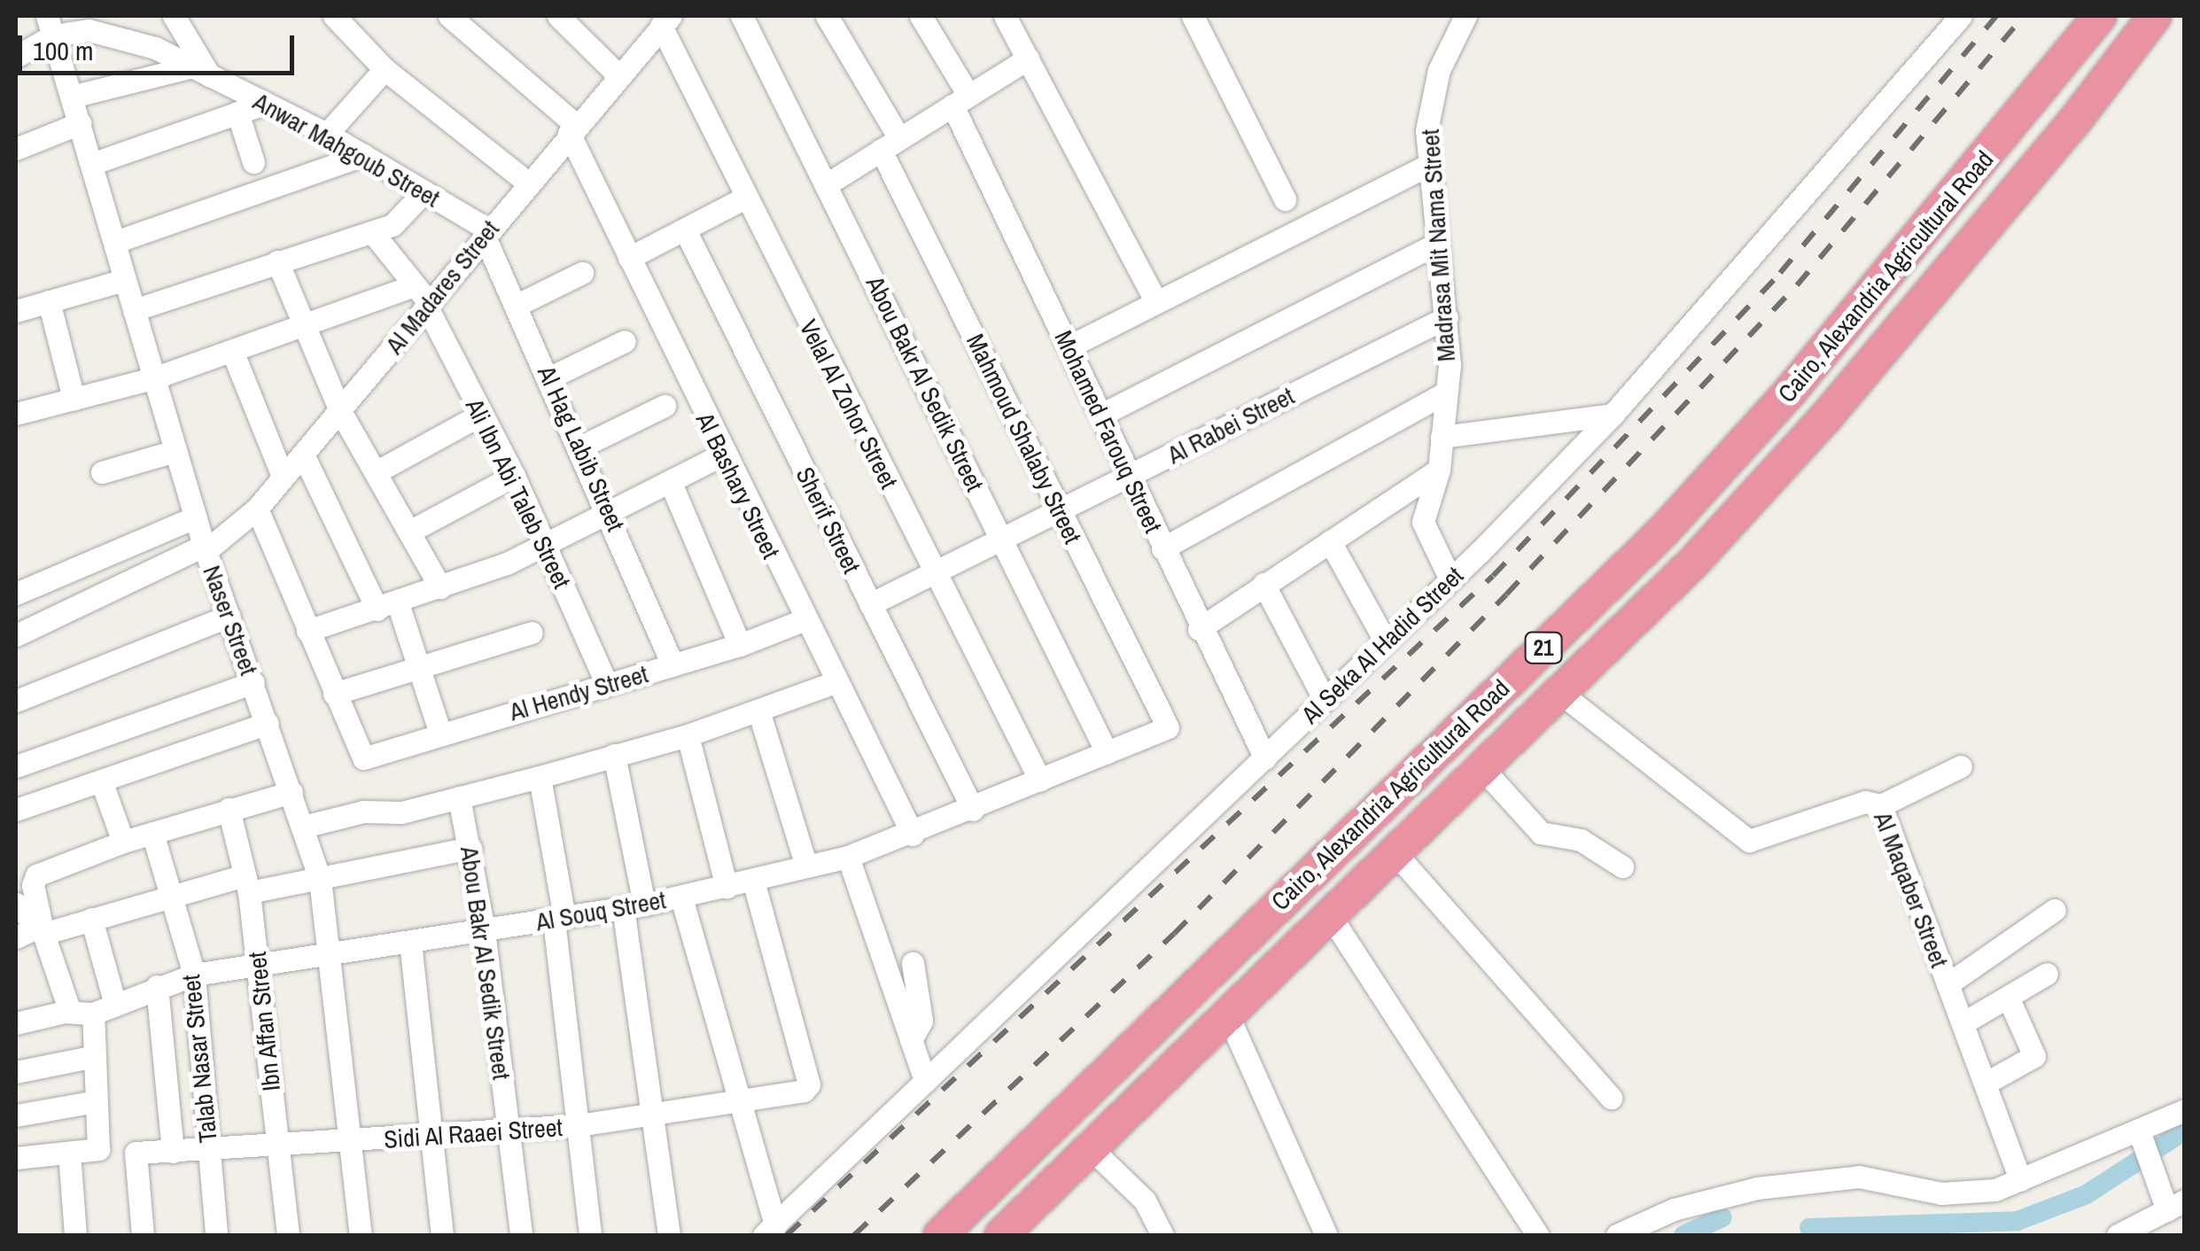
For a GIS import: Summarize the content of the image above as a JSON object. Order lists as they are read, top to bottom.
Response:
{
  "streets": {
    "highway": ["Cairo, Alexandria Agricultural Road", "21"],
    "street": [
      "Anwar Mahgoub Street",
      "Madrasa Mit Nama Street",
      "Al Madares Street",
      "Abou Bakr Al Sedik Street",
      "Velal Al Zohor Street",
      "Al Rabei Street",
      "Mohamed Farouq Street",
      "Mahmoud Shalaby Street",
      "Al Hag Labib Street",
      "Al Bashary Street",
      "Ali Ibn Abi Taleb Street",
      "Sherif Street",
      "Naser Street",
      "Al Seka Al Hadid Street",
      "Al Hendy Street",
      "Al Maqaber Street",
      "Al Souq Street",
      "Ibn Affan Street",
      "Talab Nasar Street",
      "Sidi Al Raaei Street"
    ]
  },
  "crossings": [
    ["Anwar Mahgoub Street", "Al Madares Street"],
    ["Anwar Mahgoub Street", "Al Hag Labib Street"],
    ["Anwar Mahgoub Street", "Naser Street"],
    ["Madrasa Mit Nama Street", "Al Rabei Street"],
    ["Madrasa Mit Nama Street", "Al Seka Al Hadid Street"],
    ["Cairo, Alexandria Agricultural Road", "Al Maqaber Street"],
    ["Al Madares Street", "Velal Al Zohor Street"],
    ["Al Madares Street", "Al Hag Labib Street"],
    ["Al Madares Street", "Al Bashary Street"],
    ["Al Madares Street", "Ali Ibn Abi Taleb Street"],
    ["Al Madares Street", "Naser Street"],
    ["Abou Bakr Al Sedik Street", "Al Rabei Street"],
    ["Abou Bakr Al Sedik Street", "Al Souq Street"],
    ["Abou Bakr Al Sedik Street", "Sidi Al Raaei Street"],
    ["Velal Al Zohor Street", "Al Rabei Street"],
    ["Velal Al Zohor Street", "Al Souq Street"],
    ["Al Rabei Street", "Mohamed Farouq Street"],
    ["Al Rabei Street", "Mahmoud Shalaby Street"],
    ["Al Rabei Street", "Sherif Street"],
    ["Mohamed Farouq Street", "Al Seka Al Hadid Street"],
    ["Mahmoud Shalaby Street", "Al Souq Street"],
    ["Al Hag Labib Street", "Al Hendy Street"],
    ["Al Bashary Street", "Al Hendy Street"],
    ["Al Bashary Street", "Al Souq Street"],
    ["Ali Ibn Abi Taleb Street", "Al Hendy Street"],
    ["Sherif Street", "Al Souq Street"],
    ["Naser Street", "Al Souq Street"],
    ["Naser Street", "Sidi Al Raaei Street"],
    ["Al Souq Street", "Ibn Affan Street"],
    ["Al Souq Street", "Talab Nasar Street"],
    ["Al Souq Street", "Sidi Al Raaei Street"],
    ["Ibn Affan Street", "Sidi Al Raaei Street"],
    ["Talab Nasar Street", "Sidi Al Raaei Street"]
  ],
  "scale_bar": "100 m"
}
